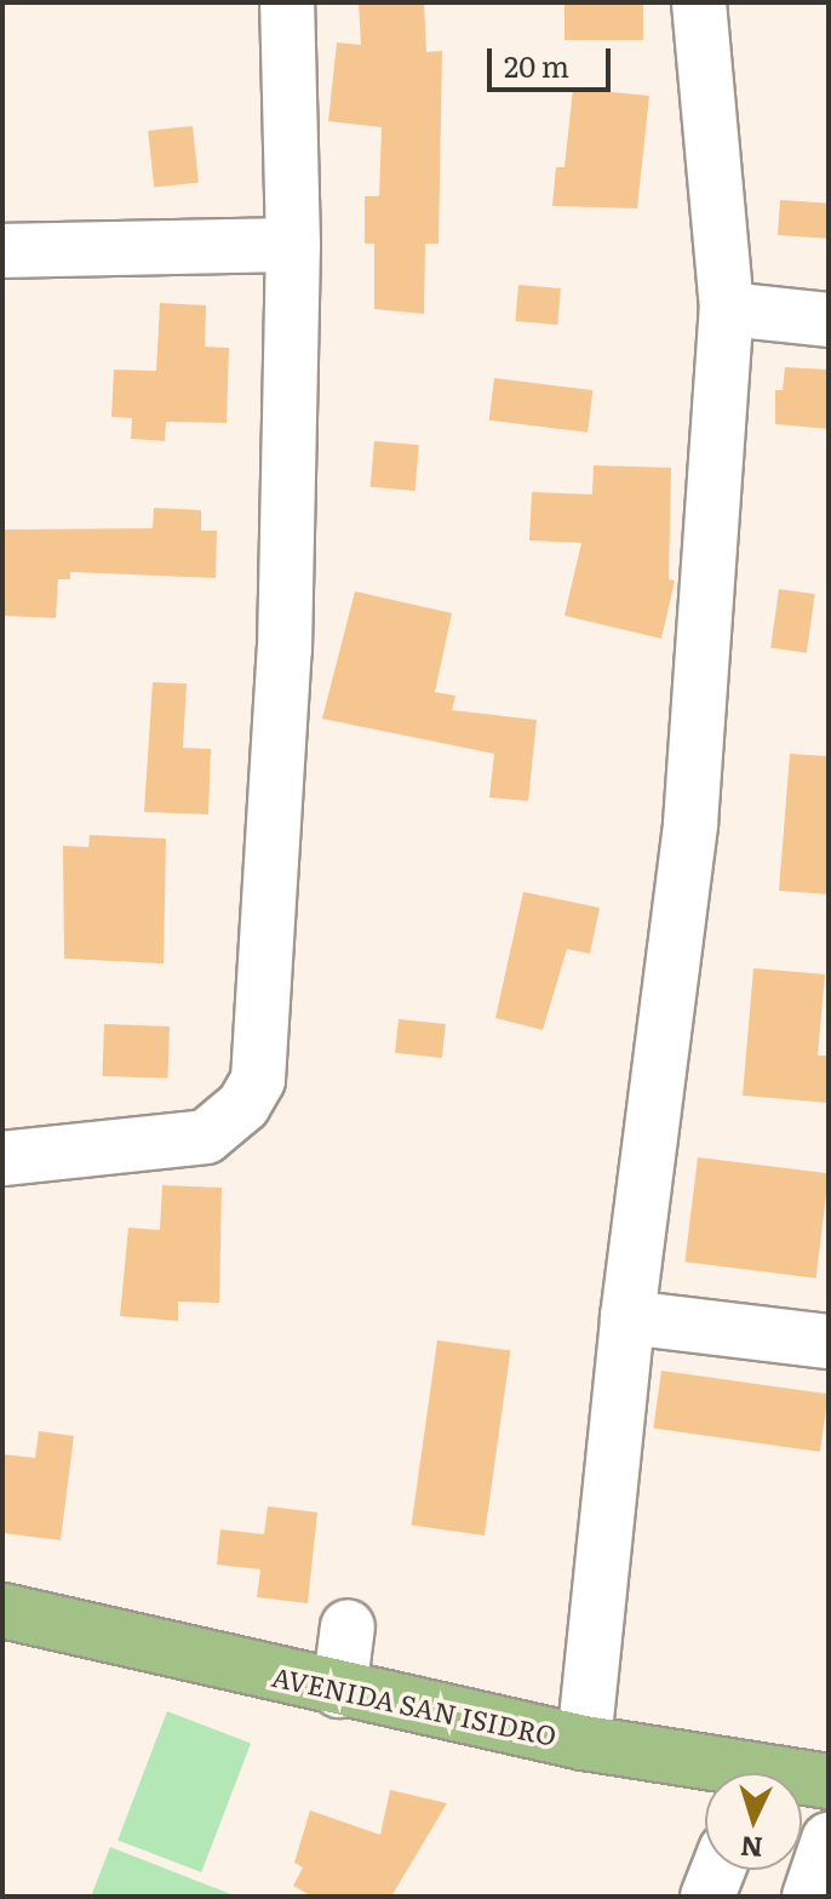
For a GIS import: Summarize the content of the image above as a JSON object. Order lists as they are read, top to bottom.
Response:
{
  "streets": {
    "main road": ["AVENIDA SAN ISIDRO"]
  },
  "scale_bar": "20 m",
  "north": "bottom"
}
